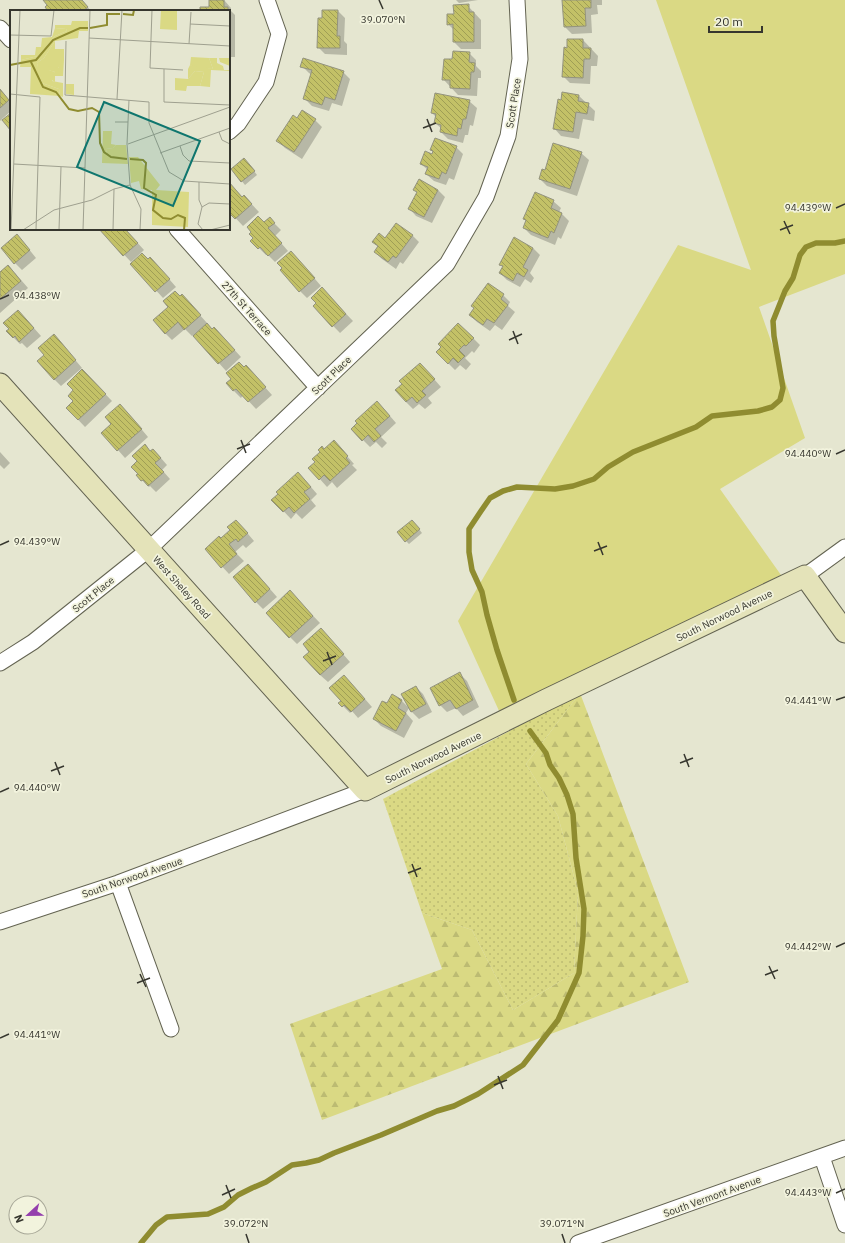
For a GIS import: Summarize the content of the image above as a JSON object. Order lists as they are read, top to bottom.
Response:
{
  "streets": {
    "street": [
      "Scott Place",
      "27th St Terrace",
      "West Sheley Road",
      "South Norwood Avenue",
      "South Vermont Avenue"
    ]
  },
  "crossings": [
    ["Scott Place", "27th St Terrace"],
    ["Scott Place", "West Sheley Road"],
    ["West Sheley Road", "South Norwood Avenue"]
  ],
  "scale_bar": "20 m",
  "north": "left",
  "coordinates": [
    "39.070°N",
    "94.439°W",
    "94.438°W",
    "94.440°W",
    "94.441°W",
    "94.442°W",
    "94.443°W",
    "39.072°N",
    "39.071°N"
  ]
}
